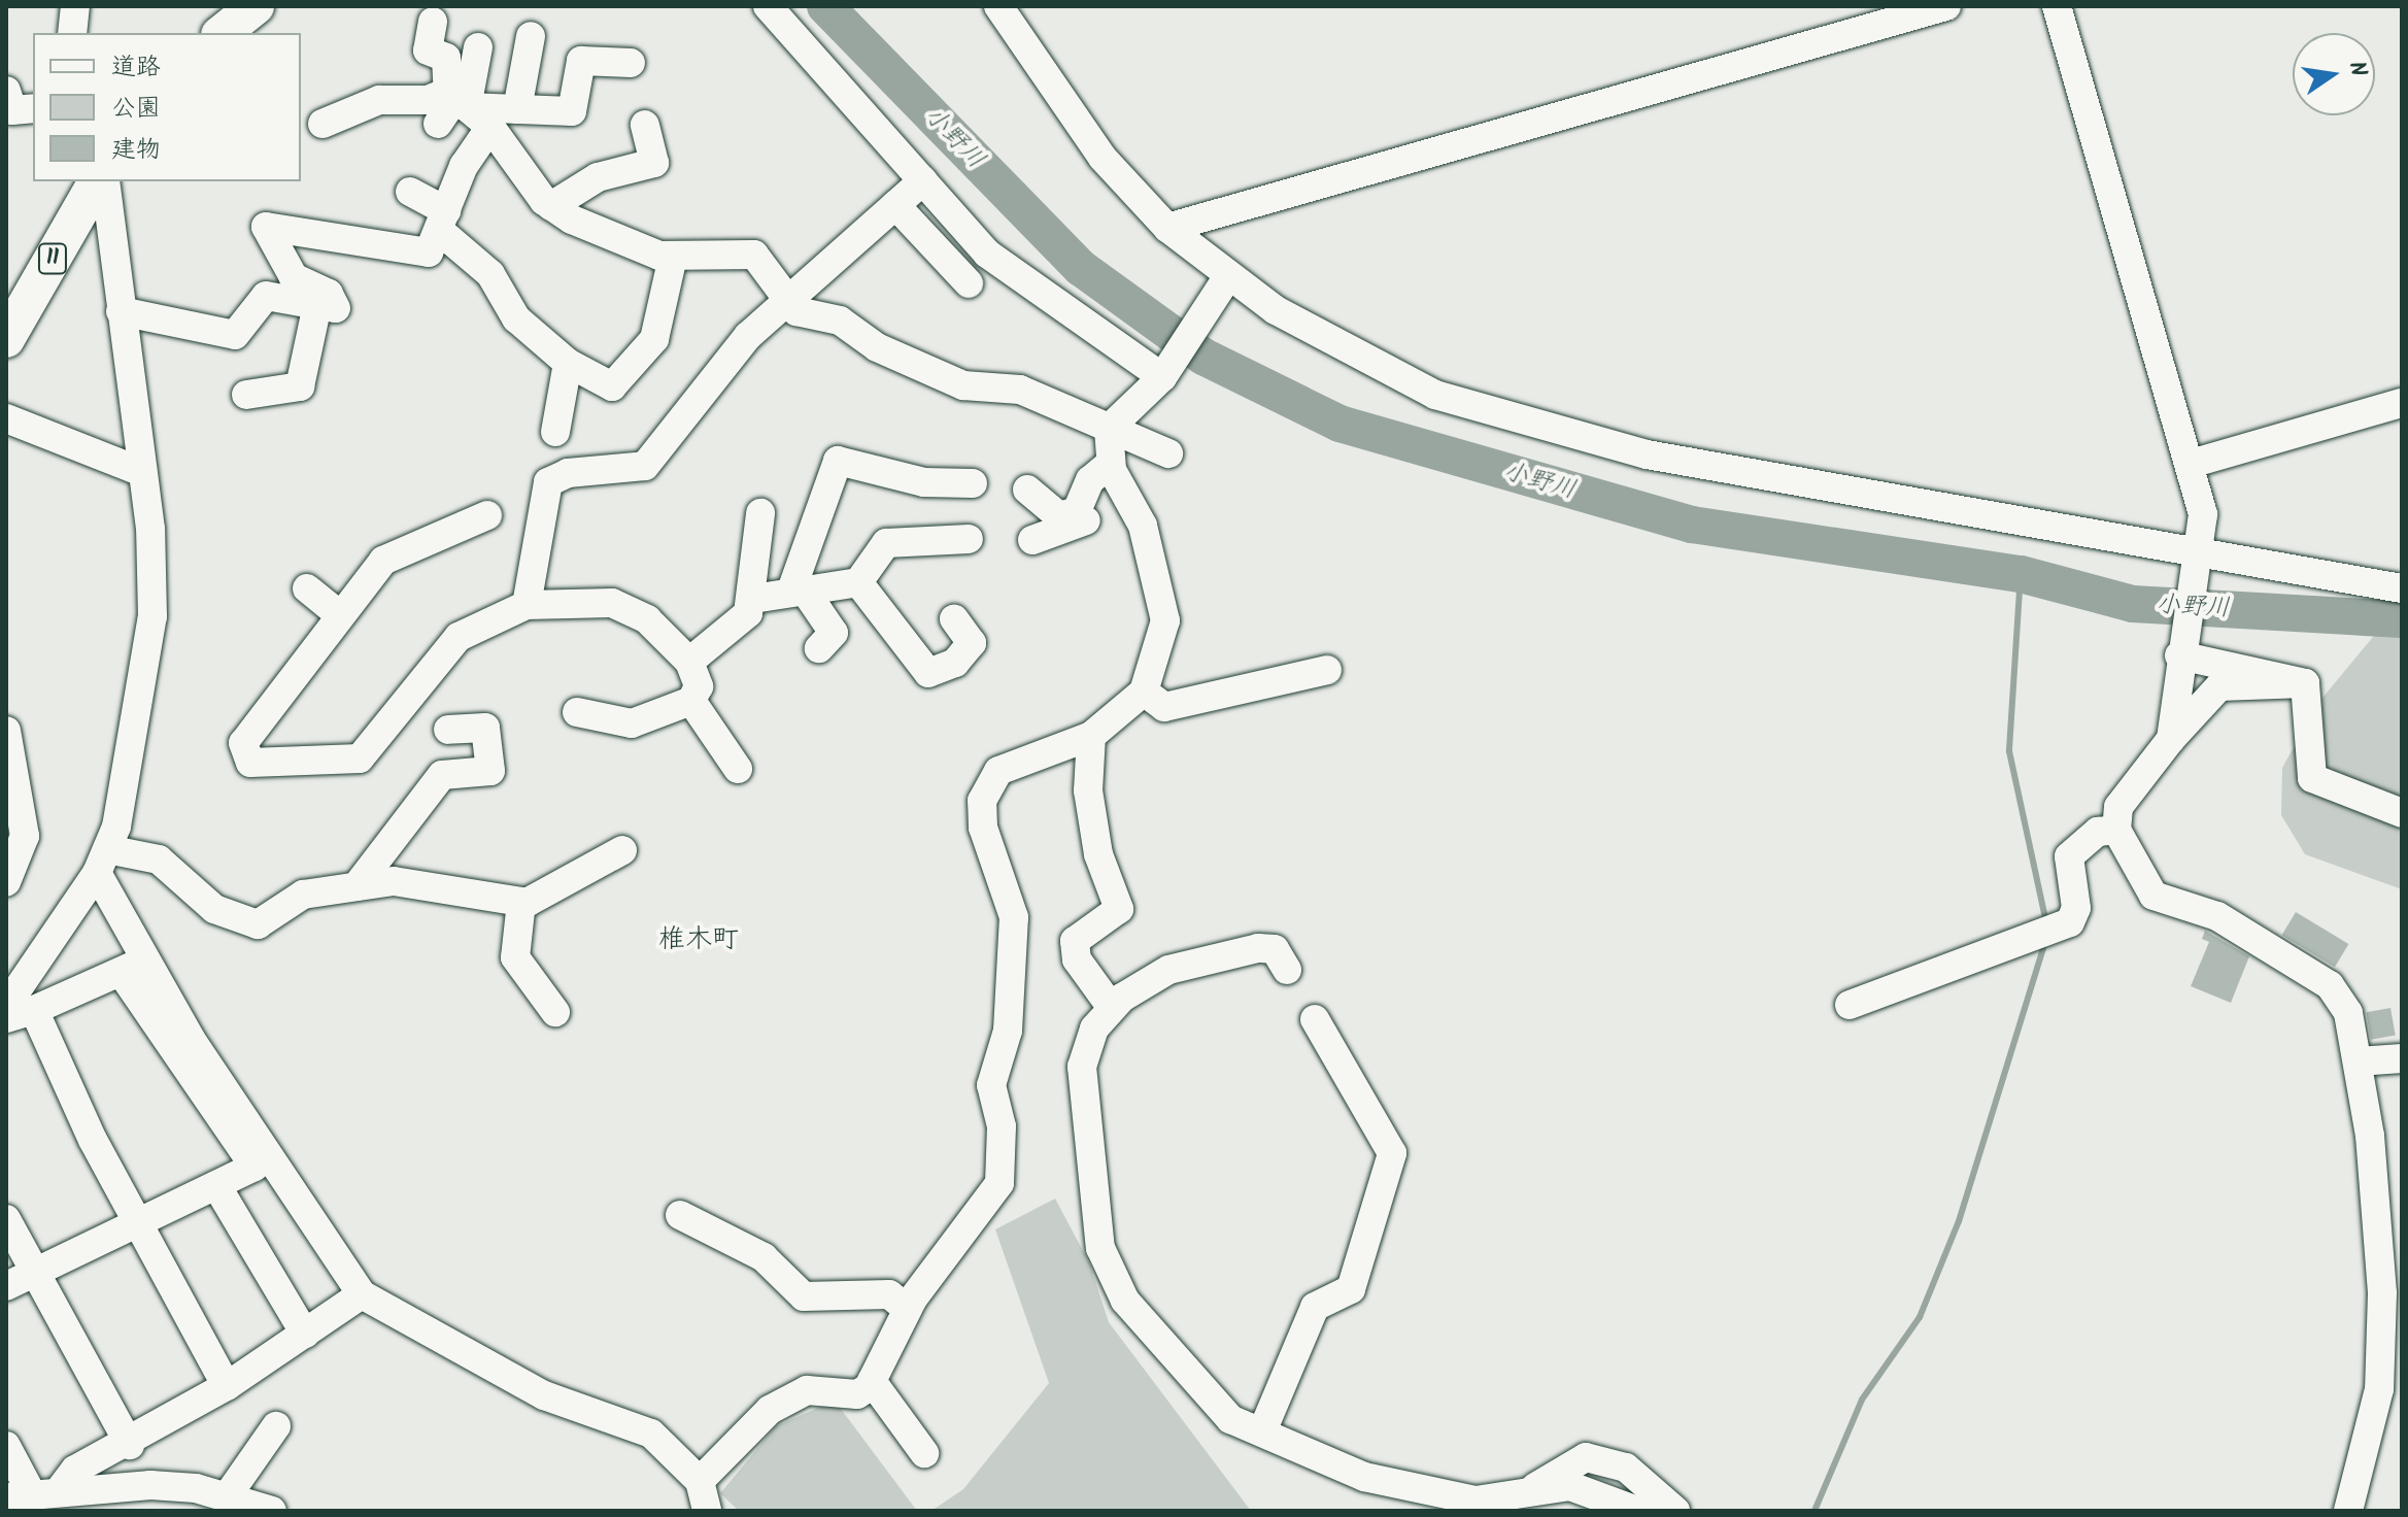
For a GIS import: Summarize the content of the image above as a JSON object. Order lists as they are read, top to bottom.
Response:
{
  "streets": {
    "main road": ["11"]
  },
  "districts": ["椎木町"],
  "water": ["小野川"],
  "legend": ["道路", "公園", "建物"],
  "north": "right"
}
